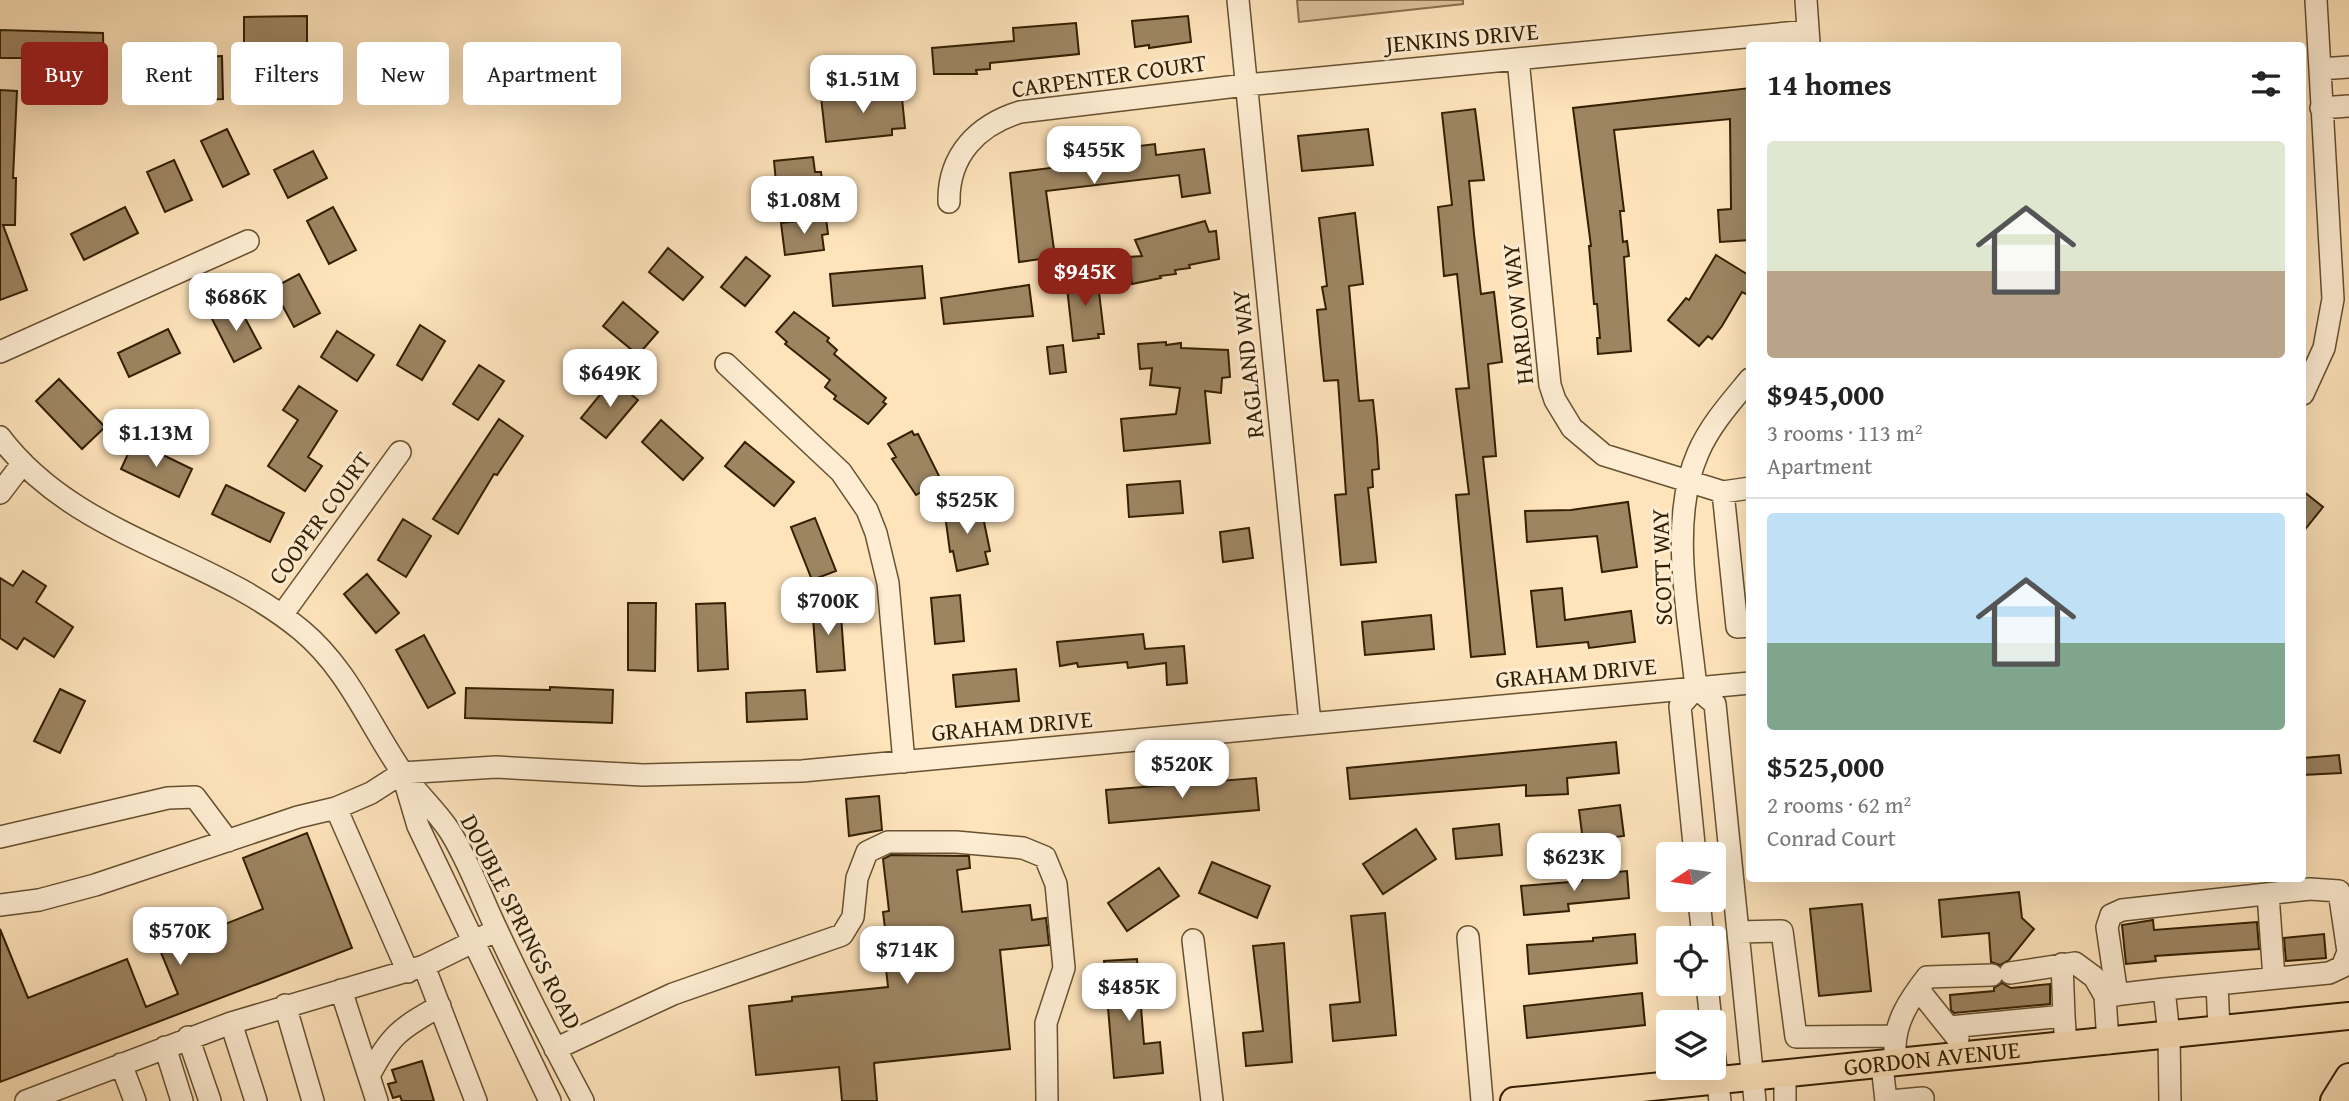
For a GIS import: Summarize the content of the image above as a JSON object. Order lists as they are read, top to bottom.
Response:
{
  "streets": {
    "main road": ["GORDON AVENUE"],
    "street": [
      "JENKINS DRIVE",
      "CARPENTER COURT",
      "HARLOW WAY",
      "RAGLAND WAY",
      "COOPER COURT",
      "SCOTT WAY",
      "GRAHAM DRIVE",
      "DOUBLE SPRINGS ROAD"
    ]
  },
  "crossings": [
    ["JENKINS DRIVE", "CARPENTER COURT"],
    ["JENKINS DRIVE", "HARLOW WAY"],
    ["JENKINS DRIVE", "RAGLAND WAY"],
    ["CARPENTER COURT", "RAGLAND WAY"],
    ["HARLOW WAY", "SCOTT WAY"],
    ["RAGLAND WAY", "GRAHAM DRIVE"],
    ["COOPER COURT", "DOUBLE SPRINGS ROAD"],
    ["SCOTT WAY", "GRAHAM DRIVE"],
    ["GRAHAM DRIVE", "DOUBLE SPRINGS ROAD"]
  ],
  "north": "left",
  "page": {
    "chip": [
      "Buy",
      "Rent",
      "Filters",
      "New",
      "Apartment"
    ],
    "heading": "14 homes",
    "price": [
      "$1.51M",
      "$455K",
      "$1.08M",
      "$945K",
      "$686K",
      "$649K",
      "$1.13M",
      "$525K",
      "$700K",
      "$520K",
      "$623K",
      "$570K",
      "$714K",
      "$485K"
    ],
    "list": [
      {
        "name": "$945,000",
        "note": "3 rooms · 113 m² · Apartment"
      },
      {
        "name": "$525,000",
        "note": "2 rooms · 62 m² · Conrad Court"
      }
    ]
  }
}
